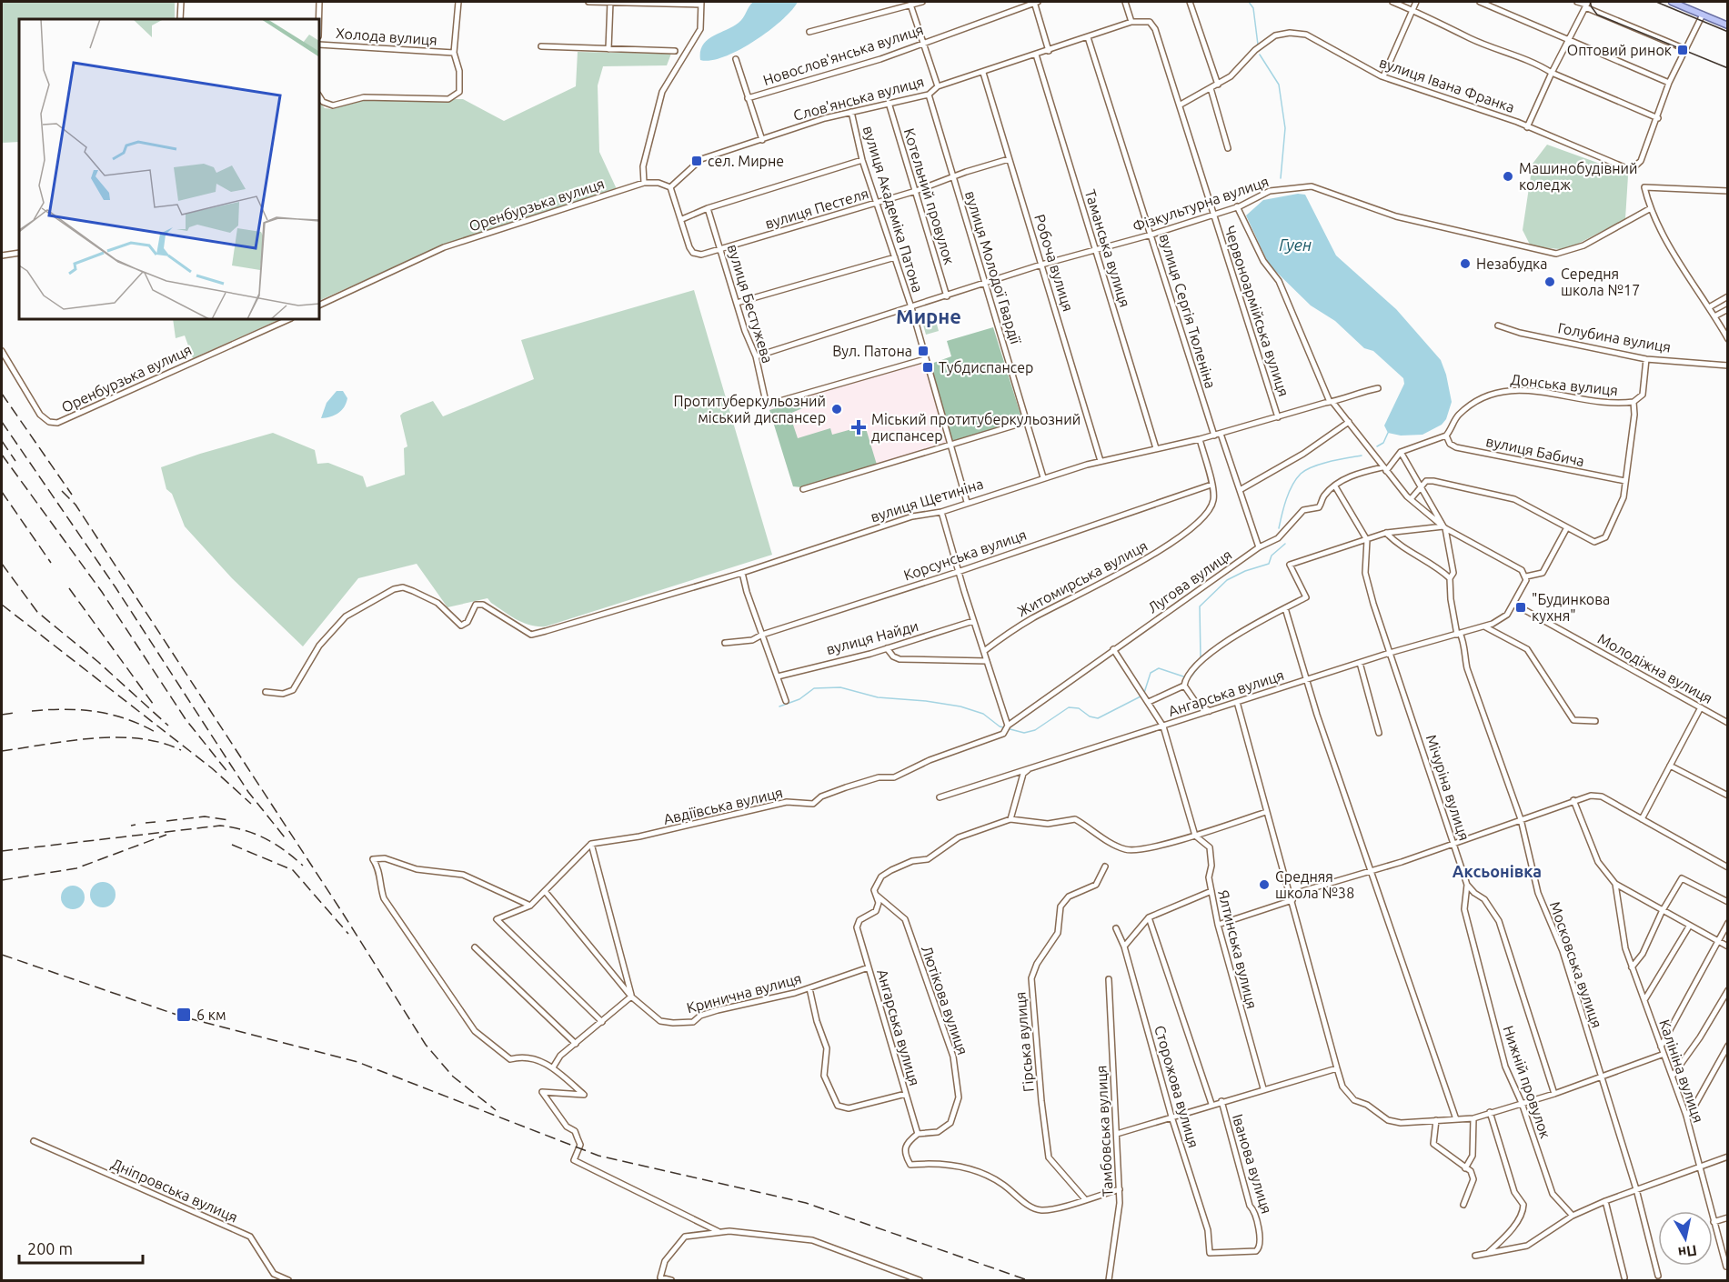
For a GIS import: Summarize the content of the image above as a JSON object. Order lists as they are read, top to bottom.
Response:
{
  "streets": {
    "street": [
      "Холода вулиця",
      "Новослов'янська вулиця",
      "вулиця Івана Франка",
      "Слов'янська вулиця",
      "Котельний провулок",
      "Фізкультурна вулиця",
      "Оренбурзька вулиця",
      "вулиця Пестеля",
      "вулиця Академіка Патона",
      "Таманська вулиця",
      "Робоча вулиця",
      "вулиця Молодої Гвардії",
      "вулиця Бестужева",
      "вулиця Сергія Тюленіна",
      "Червоноармійська вулиця",
      "Голубина вулиця",
      "Донська вулиця",
      "вулиця Бабича",
      "вулиця Щетиніна",
      "Корсунська вулиця",
      "Житомирська вулиця",
      "Лугова вулиця",
      "вулиця Найди",
      "Молодіжна вулиця",
      "Ангарська вулиця",
      "Мічуріна вулиця",
      "Авдіївська вулиця",
      "Ялтинська вулиця",
      "Московська вулиця",
      "Кринична вулиця",
      "Лютікова вулиця",
      "Гірська вулиця",
      "Калініна вулиця",
      "Нижній провулок",
      "Сторожова вулиця",
      "Тамбовська вулиця",
      "Іванова вулиця",
      "Дніпровська вулиця"
    ]
  },
  "crossings": [
    ["вулиця Івана Франка", "Червоноармійська вулиця"],
    ["Слов'янська вулиця", "Котельний провулок"],
    ["Слов'янська вулиця", "вулиця Академіка Патона"],
    ["Слов'янська вулиця", "Таманська вулиця"],
    ["Слов'янська вулиця", "Робоча вулиця"],
    ["Слов'янська вулиця", "вулиця Молодої Гвардії"],
    ["Слов'янська вулиця", "вулиця Сергія Тюленіна"],
    ["Слов'янська вулиця", "Червоноармійська вулиця"],
    ["Котельний провулок", "Фізкультурна вулиця"],
    ["Котельний провулок", "вулиця Пестеля"],
    ["Фізкультурна вулиця", "вулиця Академіка Патона"],
    ["Фізкультурна вулиця", "Таманська вулиця"],
    ["Фізкультурна вулиця", "Робоча вулиця"],
    ["Фізкультурна вулиця", "вулиця Молодої Гвардії"],
    ["Фізкультурна вулиця", "вулиця Бестужева"],
    ["Фізкультурна вулиця", "вулиця Сергія Тюленіна"],
    ["Фізкультурна вулиця", "Червоноармійська вулиця"],
    ["вулиця Пестеля", "вулиця Академіка Патона"],
    ["вулиця Пестеля", "Робоча вулиця"],
    ["вулиця Пестеля", "вулиця Молодої Гвардії"],
    ["вулиця Пестеля", "вулиця Бестужева"],
    ["вулиця Академіка Патона", "вулиця Бестужева"],
    ["вулиця Академіка Патона", "вулиця Щетиніна"],
    ["Таманська вулиця", "вулиця Щетиніна"],
    ["Робоча вулиця", "вулиця Щетиніна"],
    ["вулиця Молодої Гвардії", "вулиця Щетиніна"],
    ["вулиця Сергія Тюленіна", "вулиця Щетиніна"],
    ["вулиця Сергія Тюленіна", "Лугова вулиця"],
    ["Червоноармійська вулиця", "вулиця Щетиніна"],
    ["Донська вулиця", "вулиця Бабича"],
    ["вулиця Щетиніна", "Житомирська вулиця"],
    ["Корсунська вулиця", "Житомирська вулиця"],
    ["Лугова вулиця", "Авдіївська вулиця"],
    ["Лугова вулиця", "Ялтинська вулиця"],
    ["Молодіжна вулиця", "Ангарська вулиця"],
    ["Ангарська вулиця", "Мічуріна вулиця"],
    ["Ангарська вулиця", "Ялтинська вулиця"],
    ["Ангарська вулиця", "Московська вулиця"],
    ["Ангарська вулиця", "Кринична вулиця"],
    ["Ангарська вулиця", "Лютікова вулиця"],
    ["Мічуріна вулиця", "Нижній провулок"],
    ["Сторожова вулиця", "Іванова вулиця"]
  ],
  "districts": ["Мирне", "Аксьонівка"],
  "water": ["Гуен"],
  "places": {
    "transit": [
      "Оптовий ринок",
      "сел. Мирне",
      "Вул. Патона",
      "Тубдиспансер",
      "\"Будинкова кухня\"",
      "6 км"
    ],
    "other": [
      "Машинобудівний коледж",
      "Незабудка",
      "Середня школа №17",
      "Протитуберкульозний міський диспансер",
      "Средняя школа №38"
    ],
    "health": ["Міський протитуберкульозний диспансер"]
  },
  "scale_bar": "200 m",
  "north": "bottom"
}
